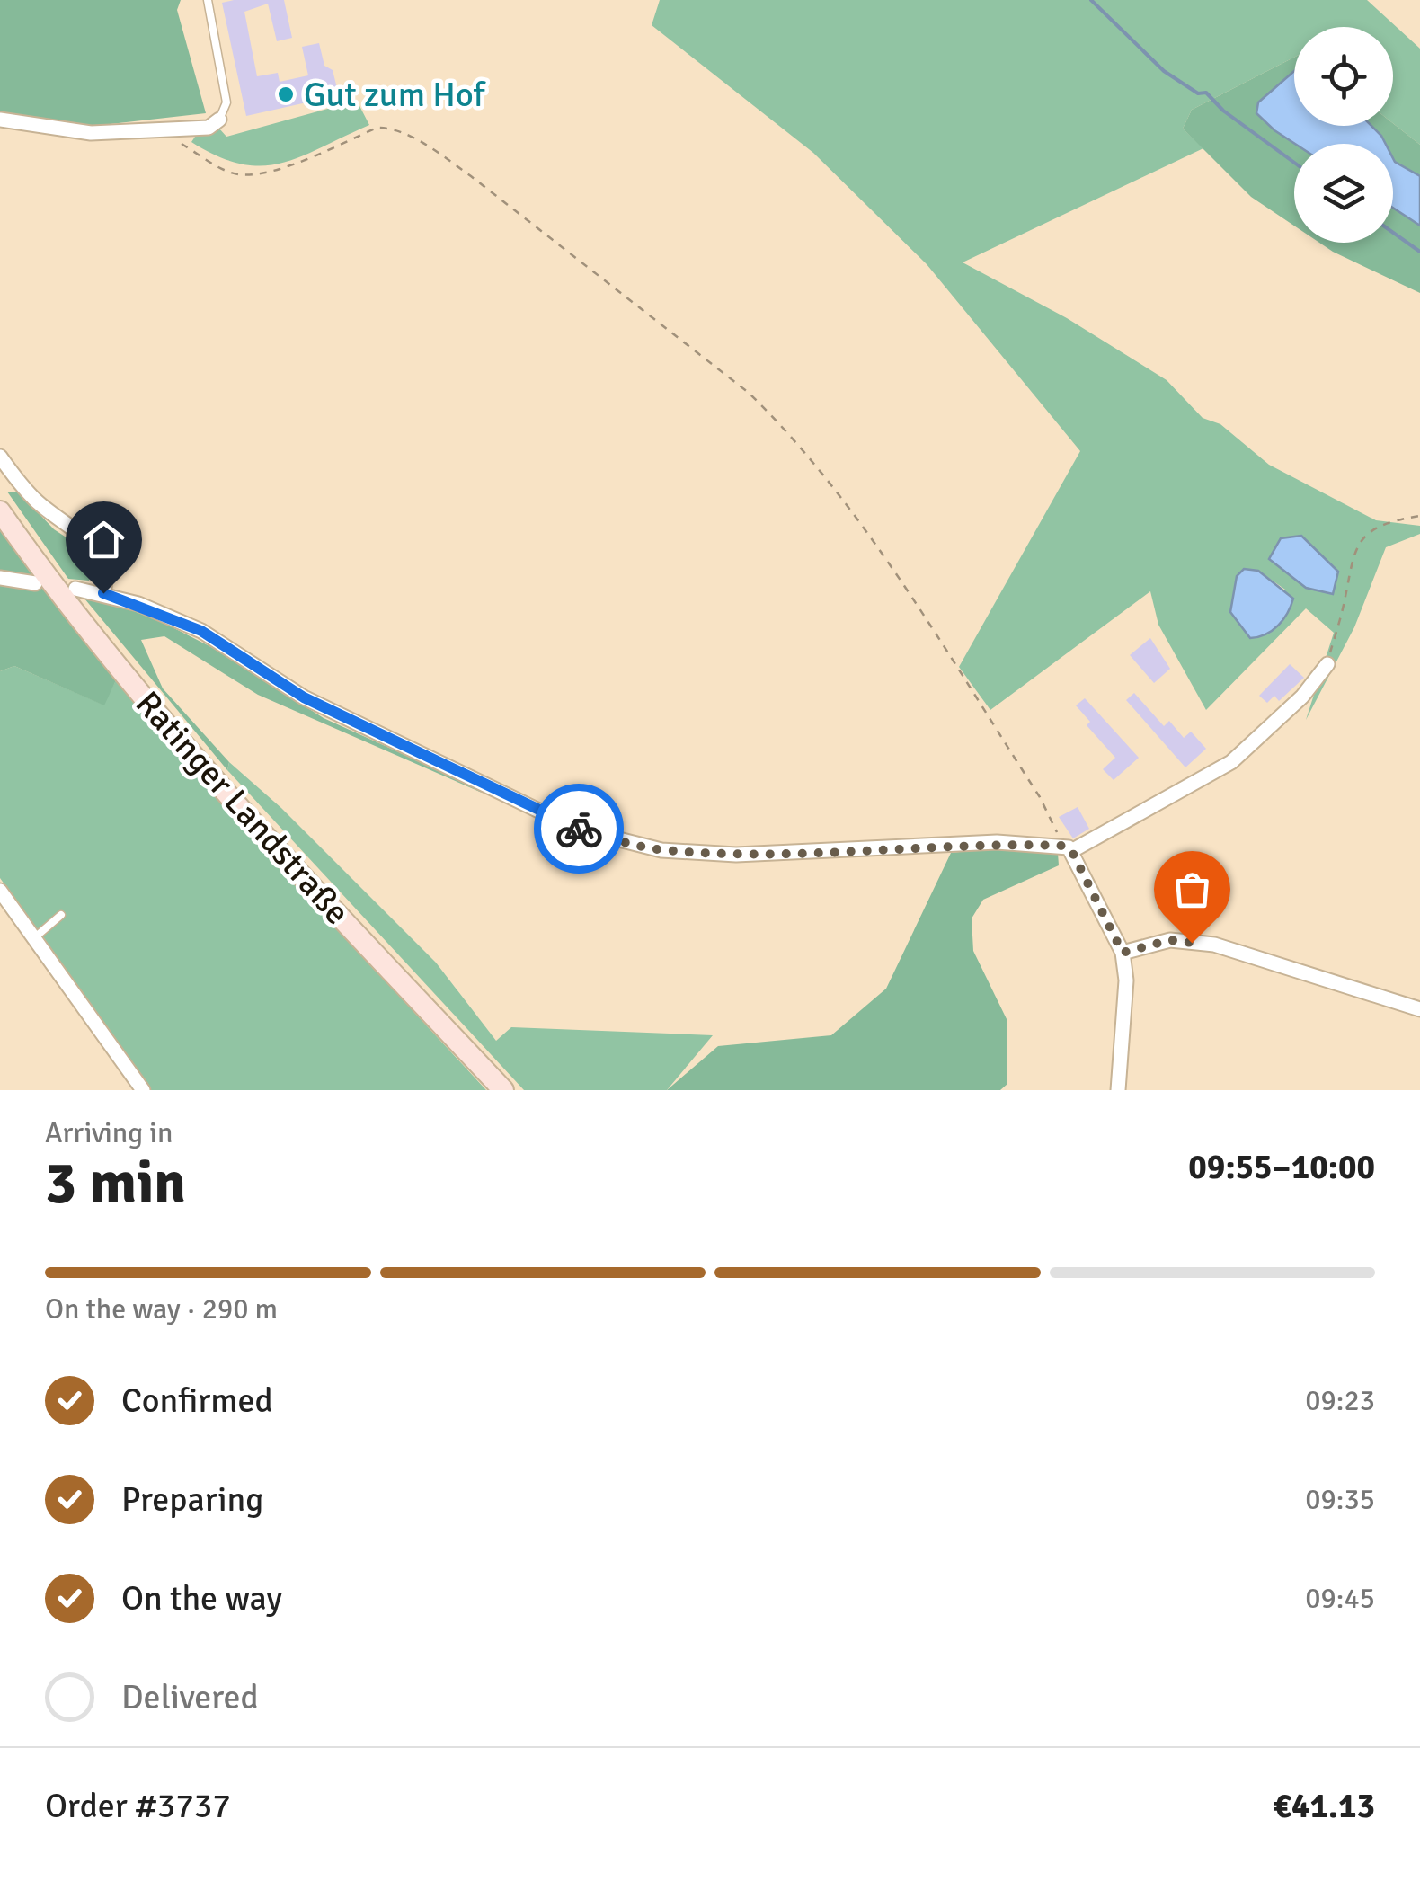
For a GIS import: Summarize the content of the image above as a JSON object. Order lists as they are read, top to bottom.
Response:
{
  "streets": {
    "main road": ["Ratinger Landstraße"]
  },
  "places": ["Gut zum Hof"],
  "page": {
    "heading": ["3 min", "Arriving in", "09:55–10:00"],
    "panel": ["Order #3737", "€41.13"],
    "bar": "On the way · 290 m",
    "list": [
      ["Confirmed", "09:23"],
      ["Preparing", "09:35"],
      ["On the way", "09:45"],
      "Delivered"
    ]
  }
}
